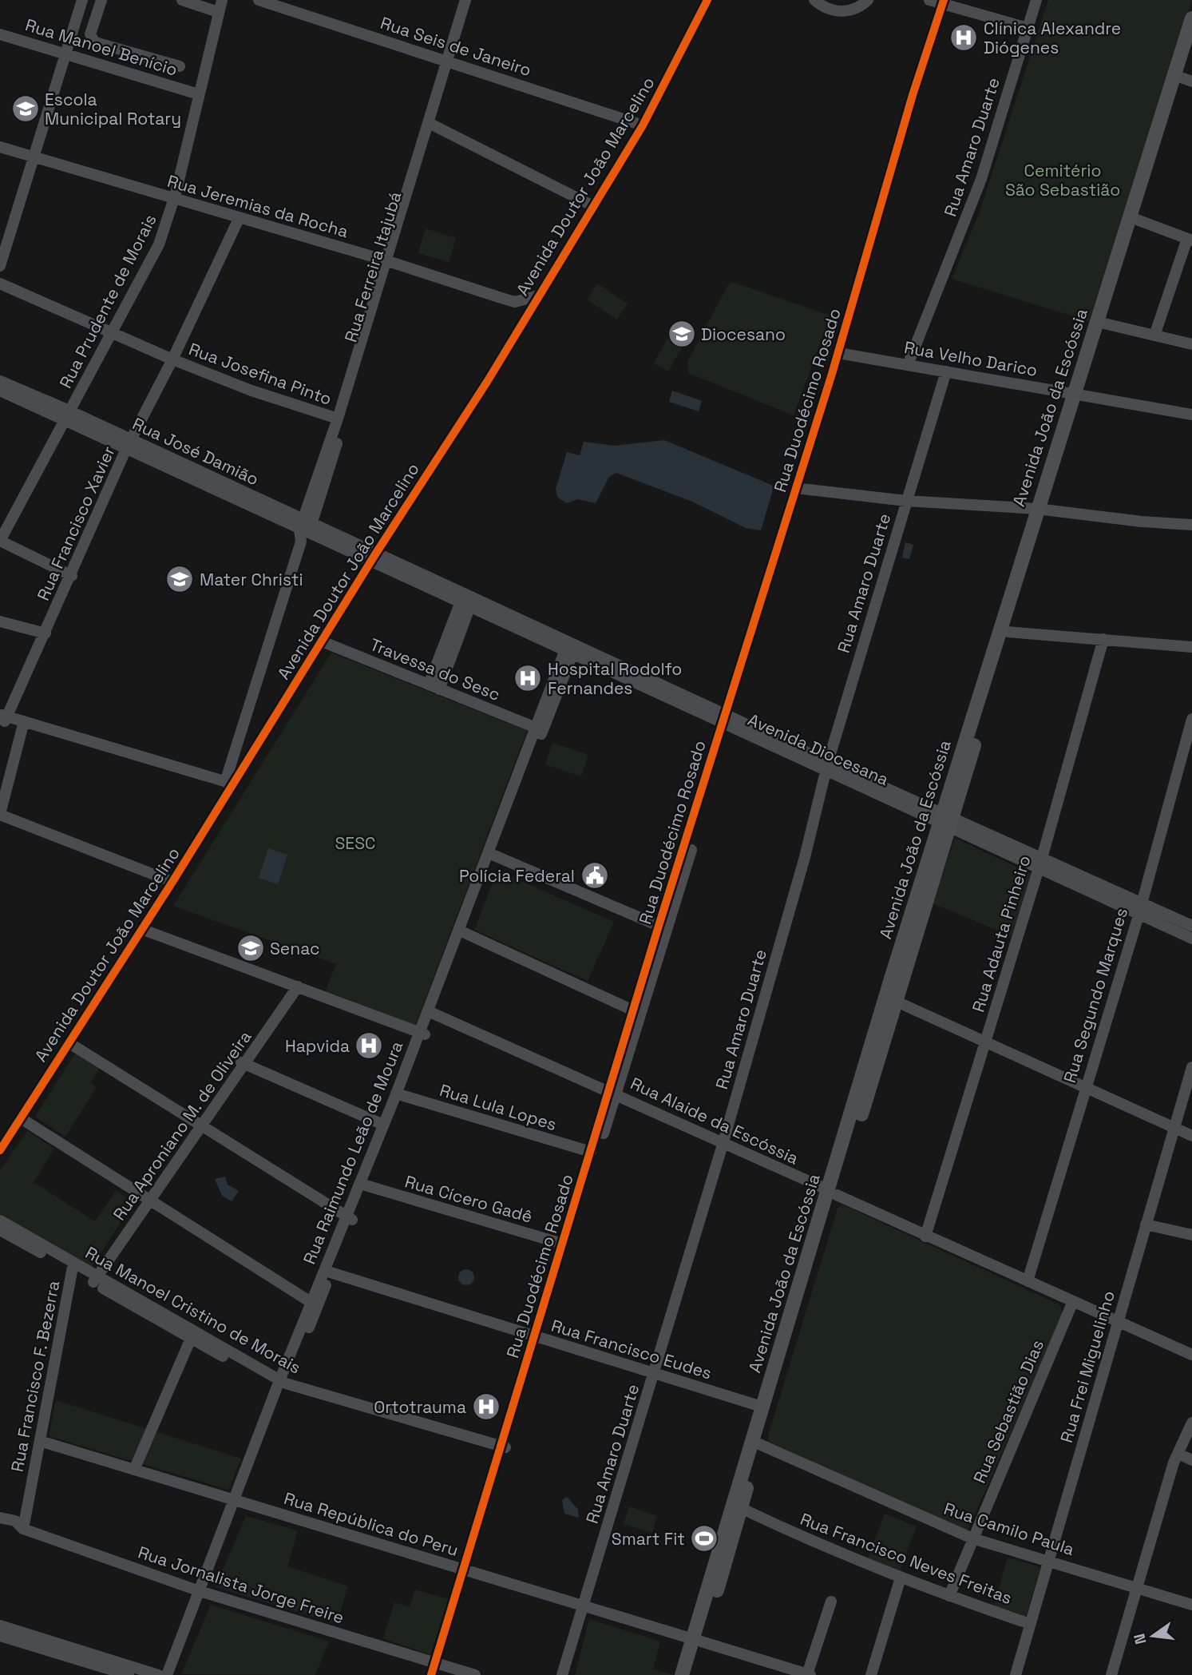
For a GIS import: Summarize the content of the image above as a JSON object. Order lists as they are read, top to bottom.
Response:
{
  "streets": {
    "main road": ["Avenida João da Escóssia"],
    "street": [
      "Rua Seis de Janeiro",
      "Rua Manoel Benício",
      "Rua Amaro Duarte",
      "Avenida Doutor João Marcelino",
      "Rua Jeremias da Rocha",
      "Rua Ferreira Itajubá",
      "Rua Prudente de Morais",
      "Rua Velho Darico",
      "Rua Josefina Pinto",
      "Rua Duodécimo Rosado",
      "Rua José Damião",
      "Rua Francisco Xavier",
      "Travessa do Sesc",
      "Avenida Diocesana",
      "Rua Adauta Pinheiro",
      "Rua Segundo Marques",
      "Rua Lula Lopes",
      "Rua Alaide da Escóssia",
      "Rua Aproniano M. de Oliveira",
      "Rua Raimundo Leão de Moura",
      "Rua Cícero Gadê",
      "Rua Manoel Cristino de Morais",
      "Rua Francisco Eudes",
      "Rua Frei Miguelinho",
      "Rua Francisco F. Bezerra",
      "Rua Sebastião Dias",
      "Rua República do Peru",
      "Rua Camilo Paula",
      "Rua Francisco Neves Freitas",
      "Rua Jornalista Jorge Freire"
    ]
  },
  "crossings": [
    ["Rua Seis de Janeiro", "Avenida Doutor João Marcelino"],
    ["Rua Seis de Janeiro", "Rua Ferreira Itajubá"],
    ["Rua Manoel Benício", "Rua Prudente de Morais"],
    ["Rua Amaro Duarte", "Rua Velho Darico"],
    ["Rua Amaro Duarte", "Avenida Diocesana"],
    ["Rua Amaro Duarte", "Rua Alaide da Escóssia"],
    ["Rua Amaro Duarte", "Rua Francisco Eudes"],
    ["Rua Amaro Duarte", "Rua República do Peru"],
    ["Avenida Doutor João Marcelino", "Rua Jeremias da Rocha"],
    ["Avenida Doutor João Marcelino", "Rua Ferreira Itajubá"],
    ["Avenida Doutor João Marcelino", "Rua José Damião"],
    ["Avenida Doutor João Marcelino", "Travessa do Sesc"],
    ["Avenida Doutor João Marcelino", "Avenida Diocesana"],
    ["Rua Jeremias da Rocha", "Rua Ferreira Itajubá"],
    ["Rua Jeremias da Rocha", "Rua Prudente de Morais"],
    ["Rua Jeremias da Rocha", "Rua Francisco Xavier"],
    ["Rua Ferreira Itajubá", "Rua Josefina Pinto"],
    ["Rua Ferreira Itajubá", "Rua José Damião"],
    ["Rua Prudente de Morais", "Rua Josefina Pinto"],
    ["Rua Prudente de Morais", "Rua José Damião"],
    ["Rua Velho Darico", "Rua Duodécimo Rosado"],
    ["Rua Velho Darico", "Avenida João da Escóssia"],
    ["Rua Josefina Pinto", "Rua Francisco Xavier"],
    ["Rua Duodécimo Rosado", "Avenida Diocesana"],
    ["Rua Duodécimo Rosado", "Rua Lula Lopes"],
    ["Rua Duodécimo Rosado", "Rua Alaide da Escóssia"],
    ["Rua Duodécimo Rosado", "Rua Cícero Gadê"],
    ["Rua Duodécimo Rosado", "Rua Manoel Cristino de Morais"],
    ["Rua Duodécimo Rosado", "Rua Francisco Eudes"],
    ["Rua Duodécimo Rosado", "Rua República do Peru"],
    ["Rua Duodécimo Rosado", "Rua Jornalista Jorge Freire"],
    ["Avenida João da Escóssia", "Avenida Diocesana"],
    ["Avenida João da Escóssia", "Rua Alaide da Escóssia"],
    ["Avenida João da Escóssia", "Rua Francisco Eudes"],
    ["Avenida João da Escóssia", "Rua República do Peru"],
    ["Avenida João da Escóssia", "Rua Camilo Paula"],
    ["Avenida João da Escóssia", "Rua Francisco Neves Freitas"],
    ["Rua José Damião", "Rua Francisco Xavier"],
    ["Rua José Damião", "Avenida Diocesana"],
    ["Travessa do Sesc", "Rua Raimundo Leão de Moura"],
    ["Avenida Diocesana", "Rua Adauta Pinheiro"],
    ["Avenida Diocesana", "Rua Segundo Marques"],
    ["Avenida Diocesana", "Rua Raimundo Leão de Moura"],
    ["Rua Adauta Pinheiro", "Rua Alaide da Escóssia"],
    ["Rua Segundo Marques", "Rua Alaide da Escóssia"],
    ["Rua Lula Lopes", "Rua Raimundo Leão de Moura"],
    ["Rua Alaide da Escóssia", "Rua Raimundo Leão de Moura"],
    ["Rua Alaide da Escóssia", "Rua Frei Miguelinho"],
    ["Rua Alaide da Escóssia", "Rua Sebastião Dias"],
    ["Rua Aproniano M. de Oliveira", "Rua Manoel Cristino de Morais"],
    ["Rua Raimundo Leão de Moura", "Rua Cícero Gadê"],
    ["Rua Raimundo Leão de Moura", "Rua Manoel Cristino de Morais"],
    ["Rua Raimundo Leão de Moura", "Rua Francisco Eudes"],
    ["Rua Raimundo Leão de Moura", "Rua República do Peru"],
    ["Rua Raimundo Leão de Moura", "Rua Jornalista Jorge Freire"],
    ["Rua Manoel Cristino de Morais", "Rua Francisco F. Bezerra"],
    ["Rua Frei Miguelinho", "Rua Camilo Paula"],
    ["Rua Frei Miguelinho", "Rua Francisco Neves Freitas"],
    ["Rua Francisco F. Bezerra", "Rua República do Peru"],
    ["Rua Francisco F. Bezerra", "Rua Jornalista Jorge Freire"],
    ["Rua Sebastião Dias", "Rua Camilo Paula"],
    ["Rua Sebastião Dias", "Rua Francisco Neves Freitas"]
  ],
  "parks": ["Cemitério São Sebastião", "SESC"],
  "places": {
    "hospital": [
      "Clínica Alexandre Diógenes",
      "Hospital Rodolfo Fernandes",
      "Hapvida",
      "Ortotrauma"
    ],
    "school or university": [
      "Escola Municipal Rotary",
      "Diocesano",
      "Mater Christi",
      "Senac"
    ],
    "public building": ["Polícia Federal"],
    "sports": ["Smart Fit"]
  },
  "north": "left"
}
